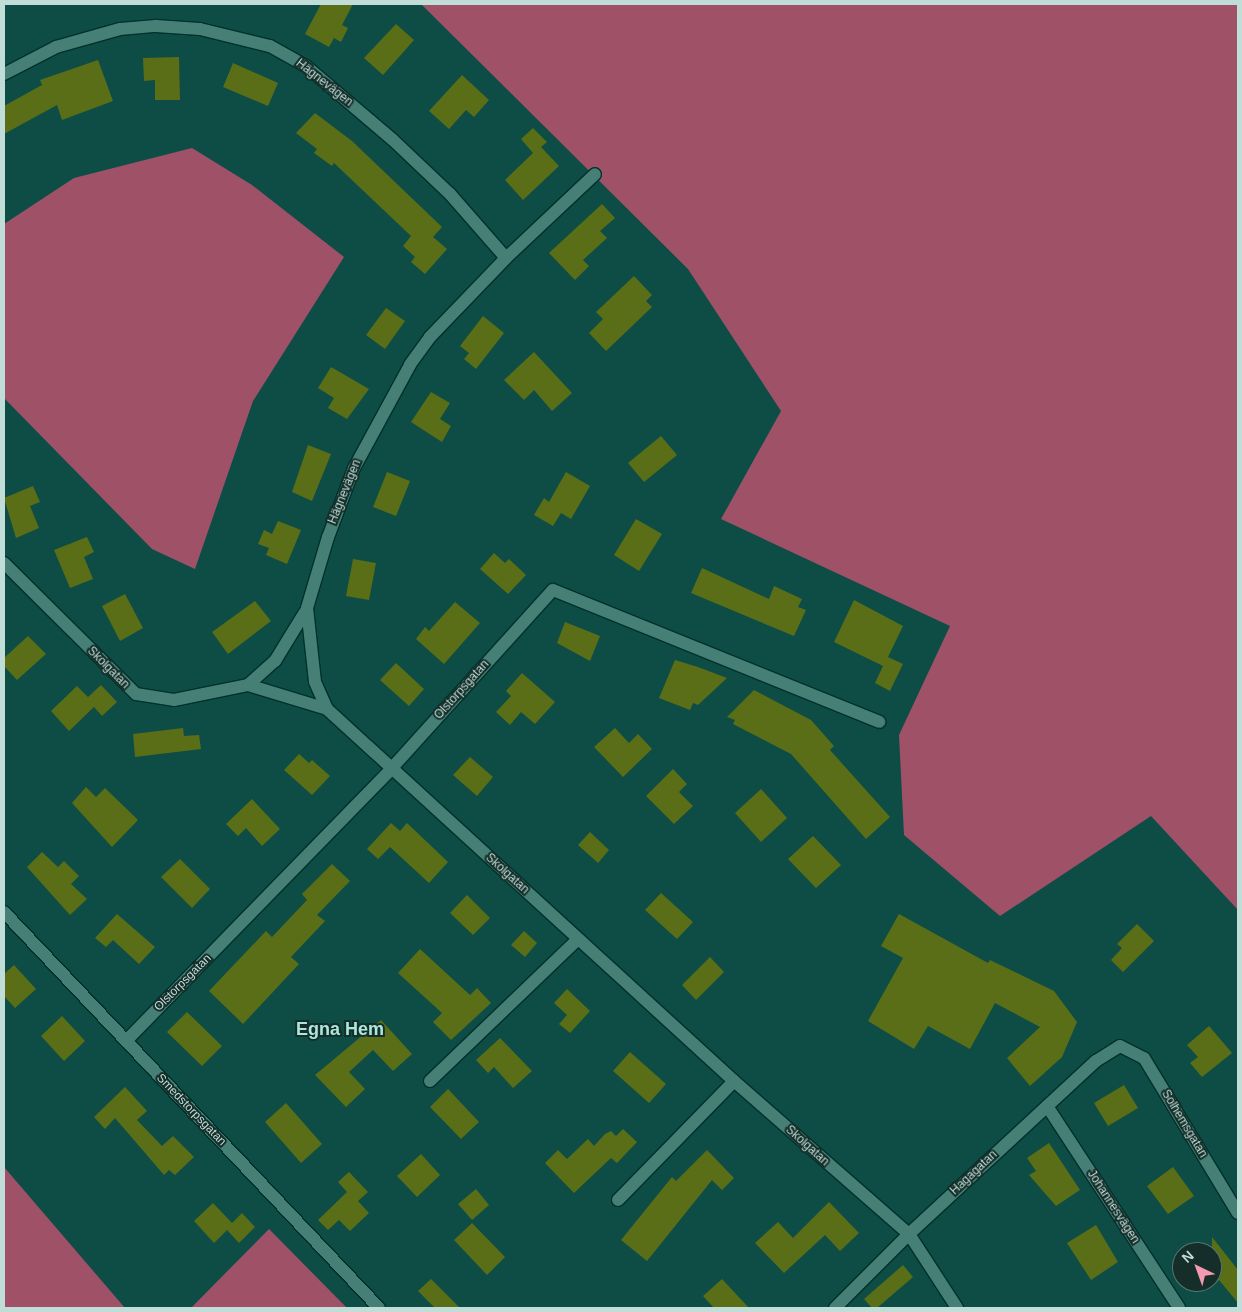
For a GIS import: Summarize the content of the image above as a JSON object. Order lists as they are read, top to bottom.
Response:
{
  "streets": {
    "street": [
      "Hägnevägen",
      "Skolgatan",
      "Olstorpsgatan",
      "Smedstorpsgatan",
      "Solhemsgatan",
      "Hagagatan",
      "Johannesvägen"
    ]
  },
  "crossings": [
    ["Hägnevägen", "Skolgatan"],
    ["Skolgatan", "Olstorpsgatan"],
    ["Skolgatan", "Hagagatan"],
    ["Olstorpsgatan", "Smedstorpsgatan"],
    ["Solhemsgatan", "Hagagatan"],
    ["Hagagatan", "Johannesvägen"]
  ],
  "districts": ["Egna Hem"],
  "north": "top left"
}
